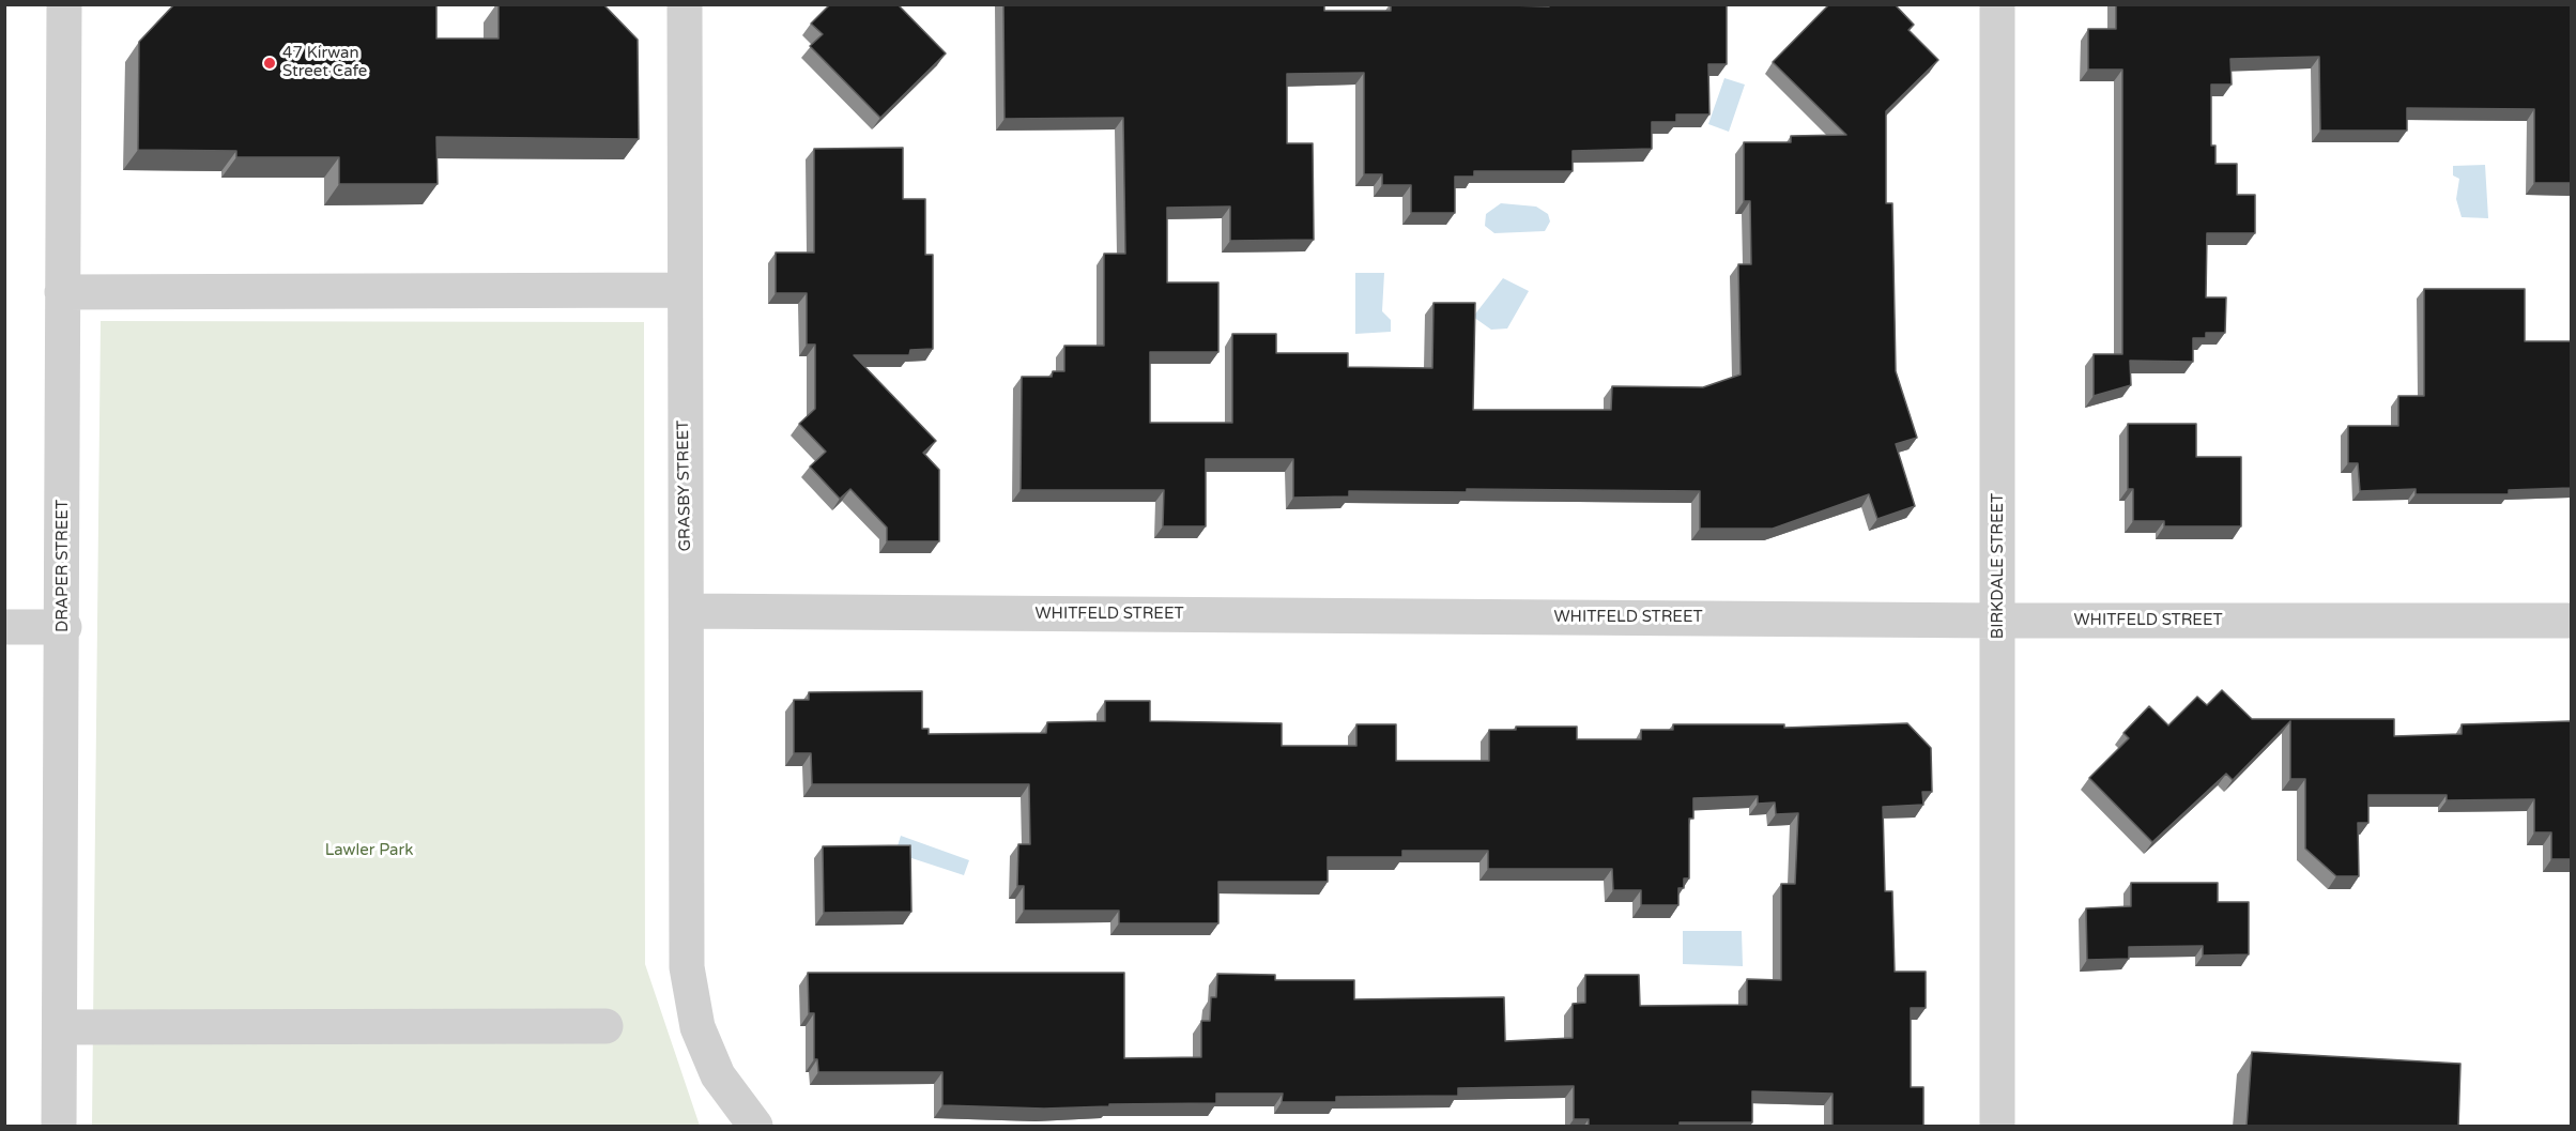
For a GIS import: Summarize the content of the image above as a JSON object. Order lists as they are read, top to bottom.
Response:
{
  "streets": {
    "street": [
      "GRASBY STREET",
      "DRAPER STREET",
      "BIRKDALE STREET",
      "WHITFELD STREET"
    ]
  },
  "crossings": [
    ["GRASBY STREET", "WHITFELD STREET"],
    ["BIRKDALE STREET", "WHITFELD STREET"]
  ],
  "parks": ["Lawler Park"],
  "places": ["47 Kirwan Street Cafe"]
}
